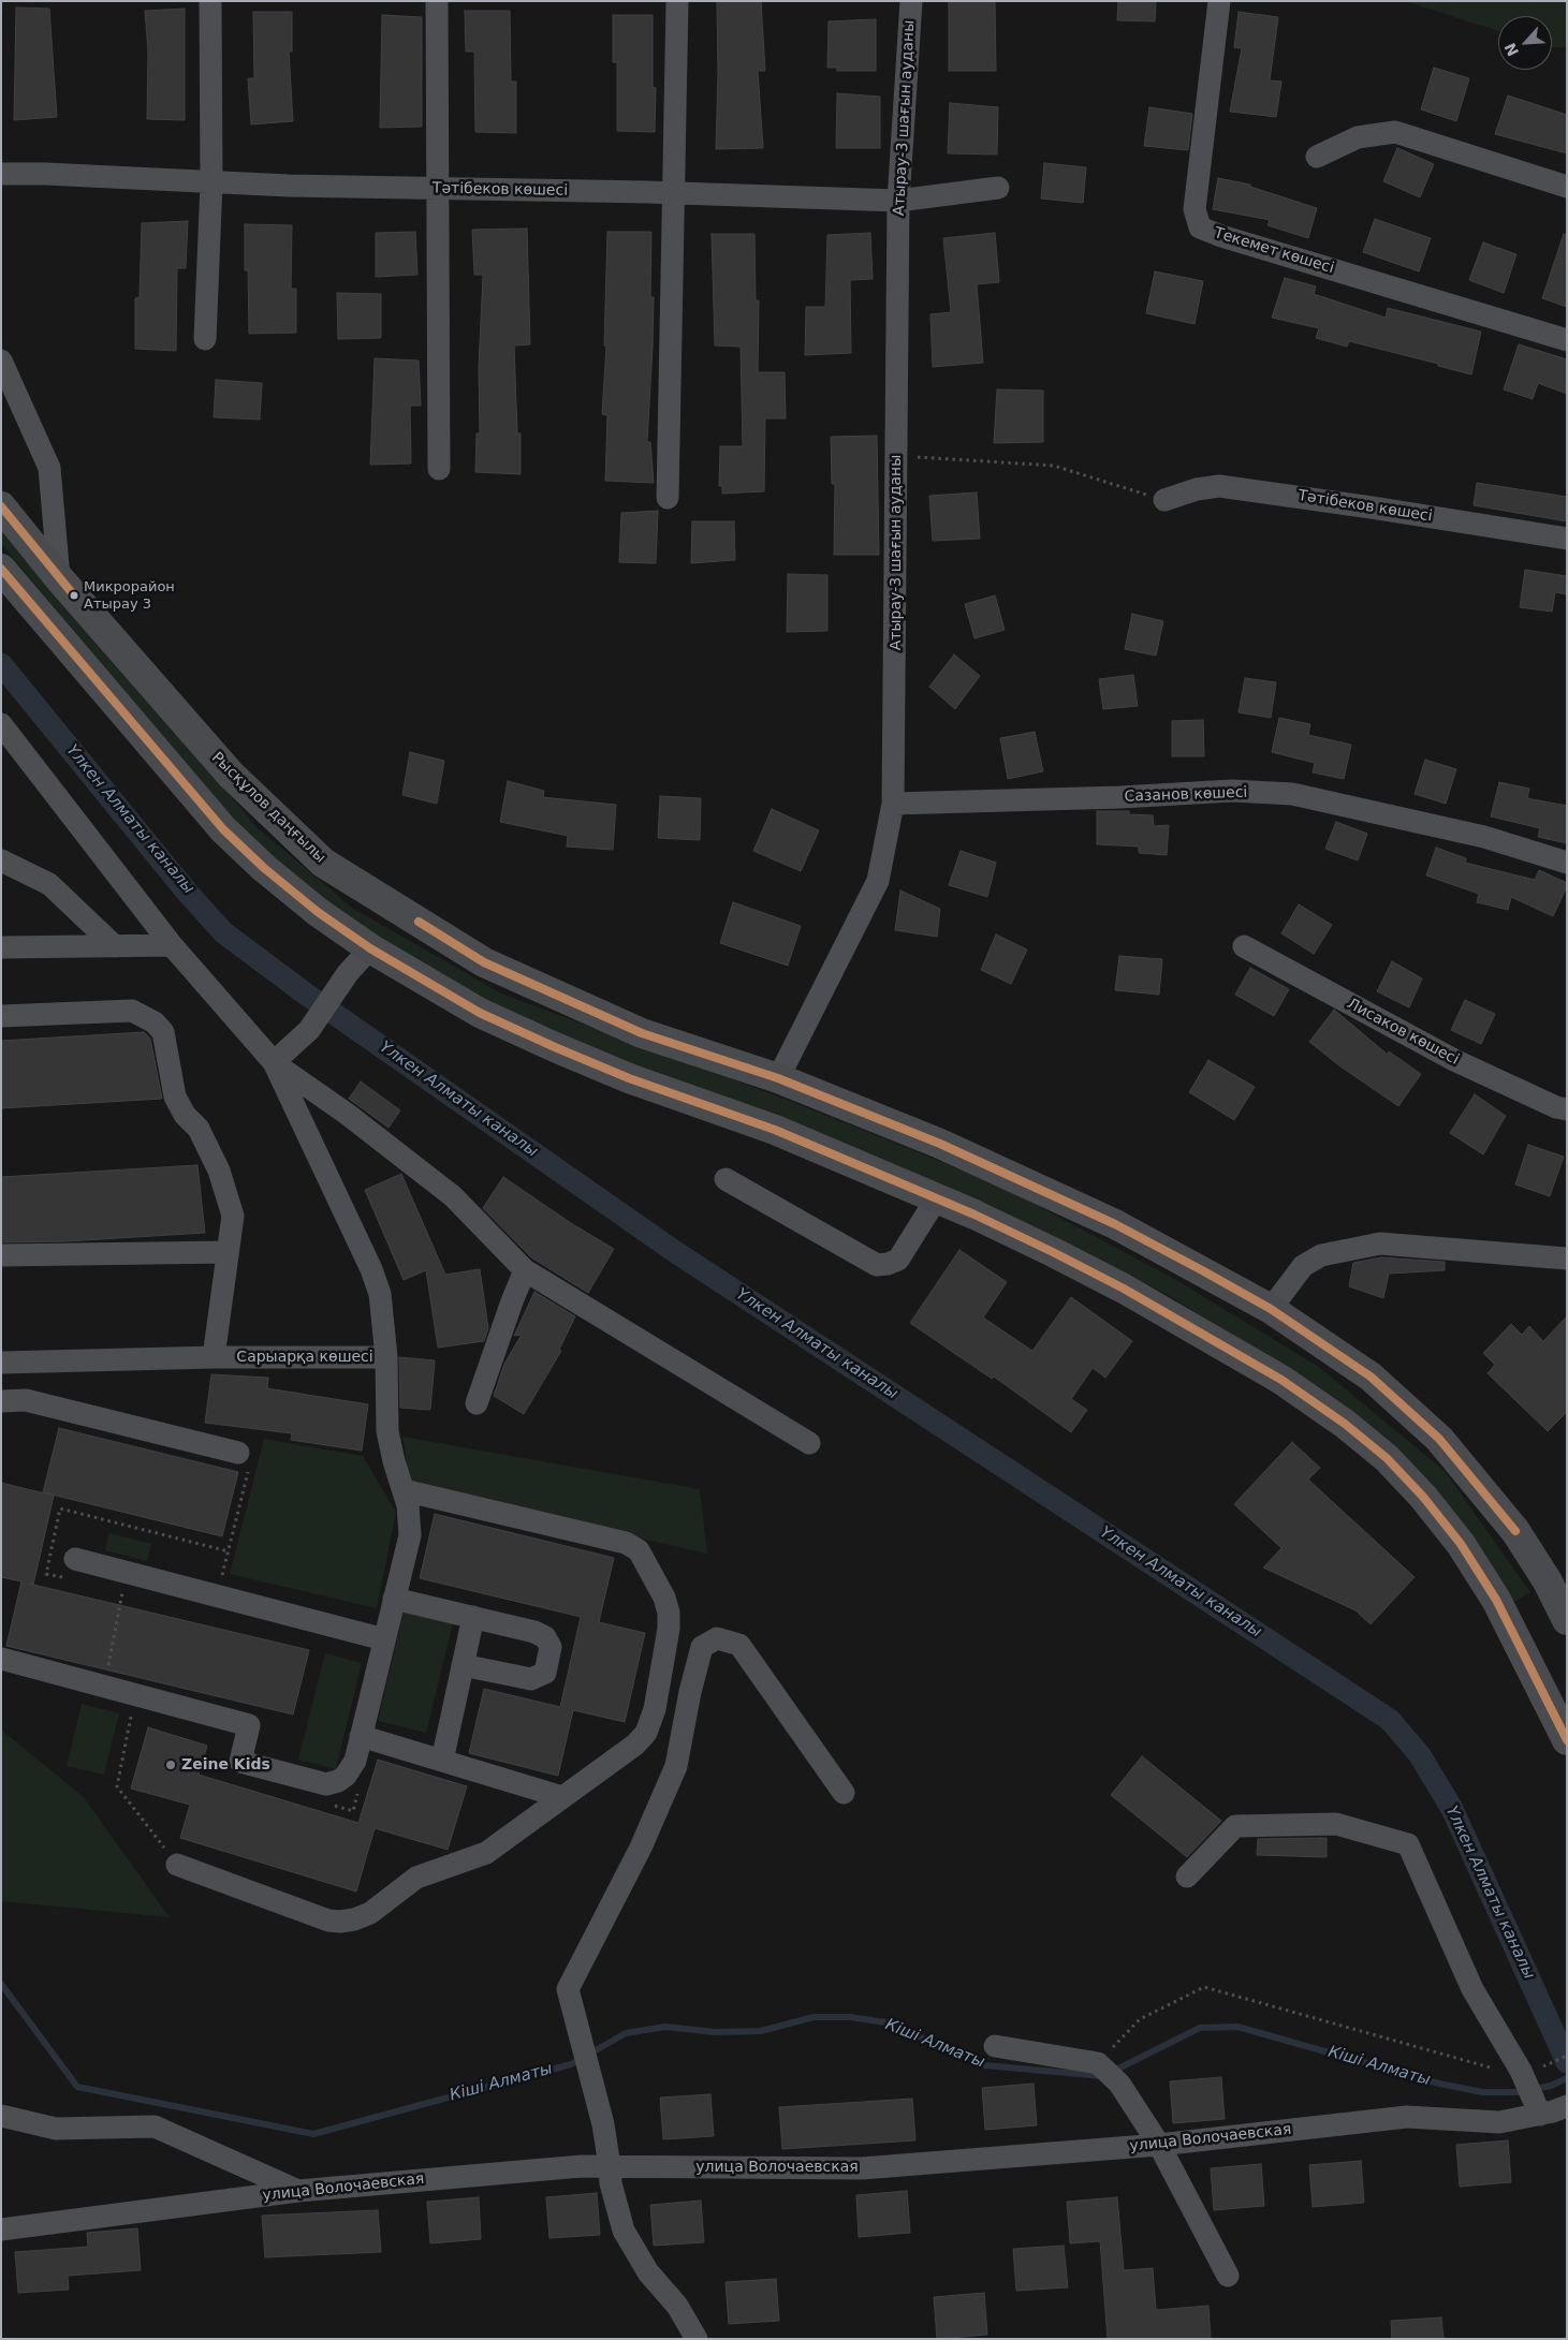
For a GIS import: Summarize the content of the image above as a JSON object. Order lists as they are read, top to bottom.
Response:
{
  "streets": {
    "main road": ["Рысқұлов даңғылы"],
    "street": [
      "Атырау-3 шағын ауданы",
      "Тәтібеков көшесі",
      "Текемет көшесі",
      "Сазанов көшесі",
      "Лисаков көшесі",
      "Сарыарқа көшесі",
      "улица Волочаевская"
    ]
  },
  "crossings": [
    ["Атырау-3 шағын ауданы", "Тәтібеков көшесі"],
    ["Атырау-3 шағын ауданы", "Сазанов көшесі"],
    ["Атырау-3 шағын ауданы", "Рысқұлов даңғылы"]
  ],
  "water": ["Үлкен Алматы каналы", "Кіші Алматы"],
  "places": ["Микрорайон Атырау 3", "Zeine Kids"],
  "north": "bottom left"
}
